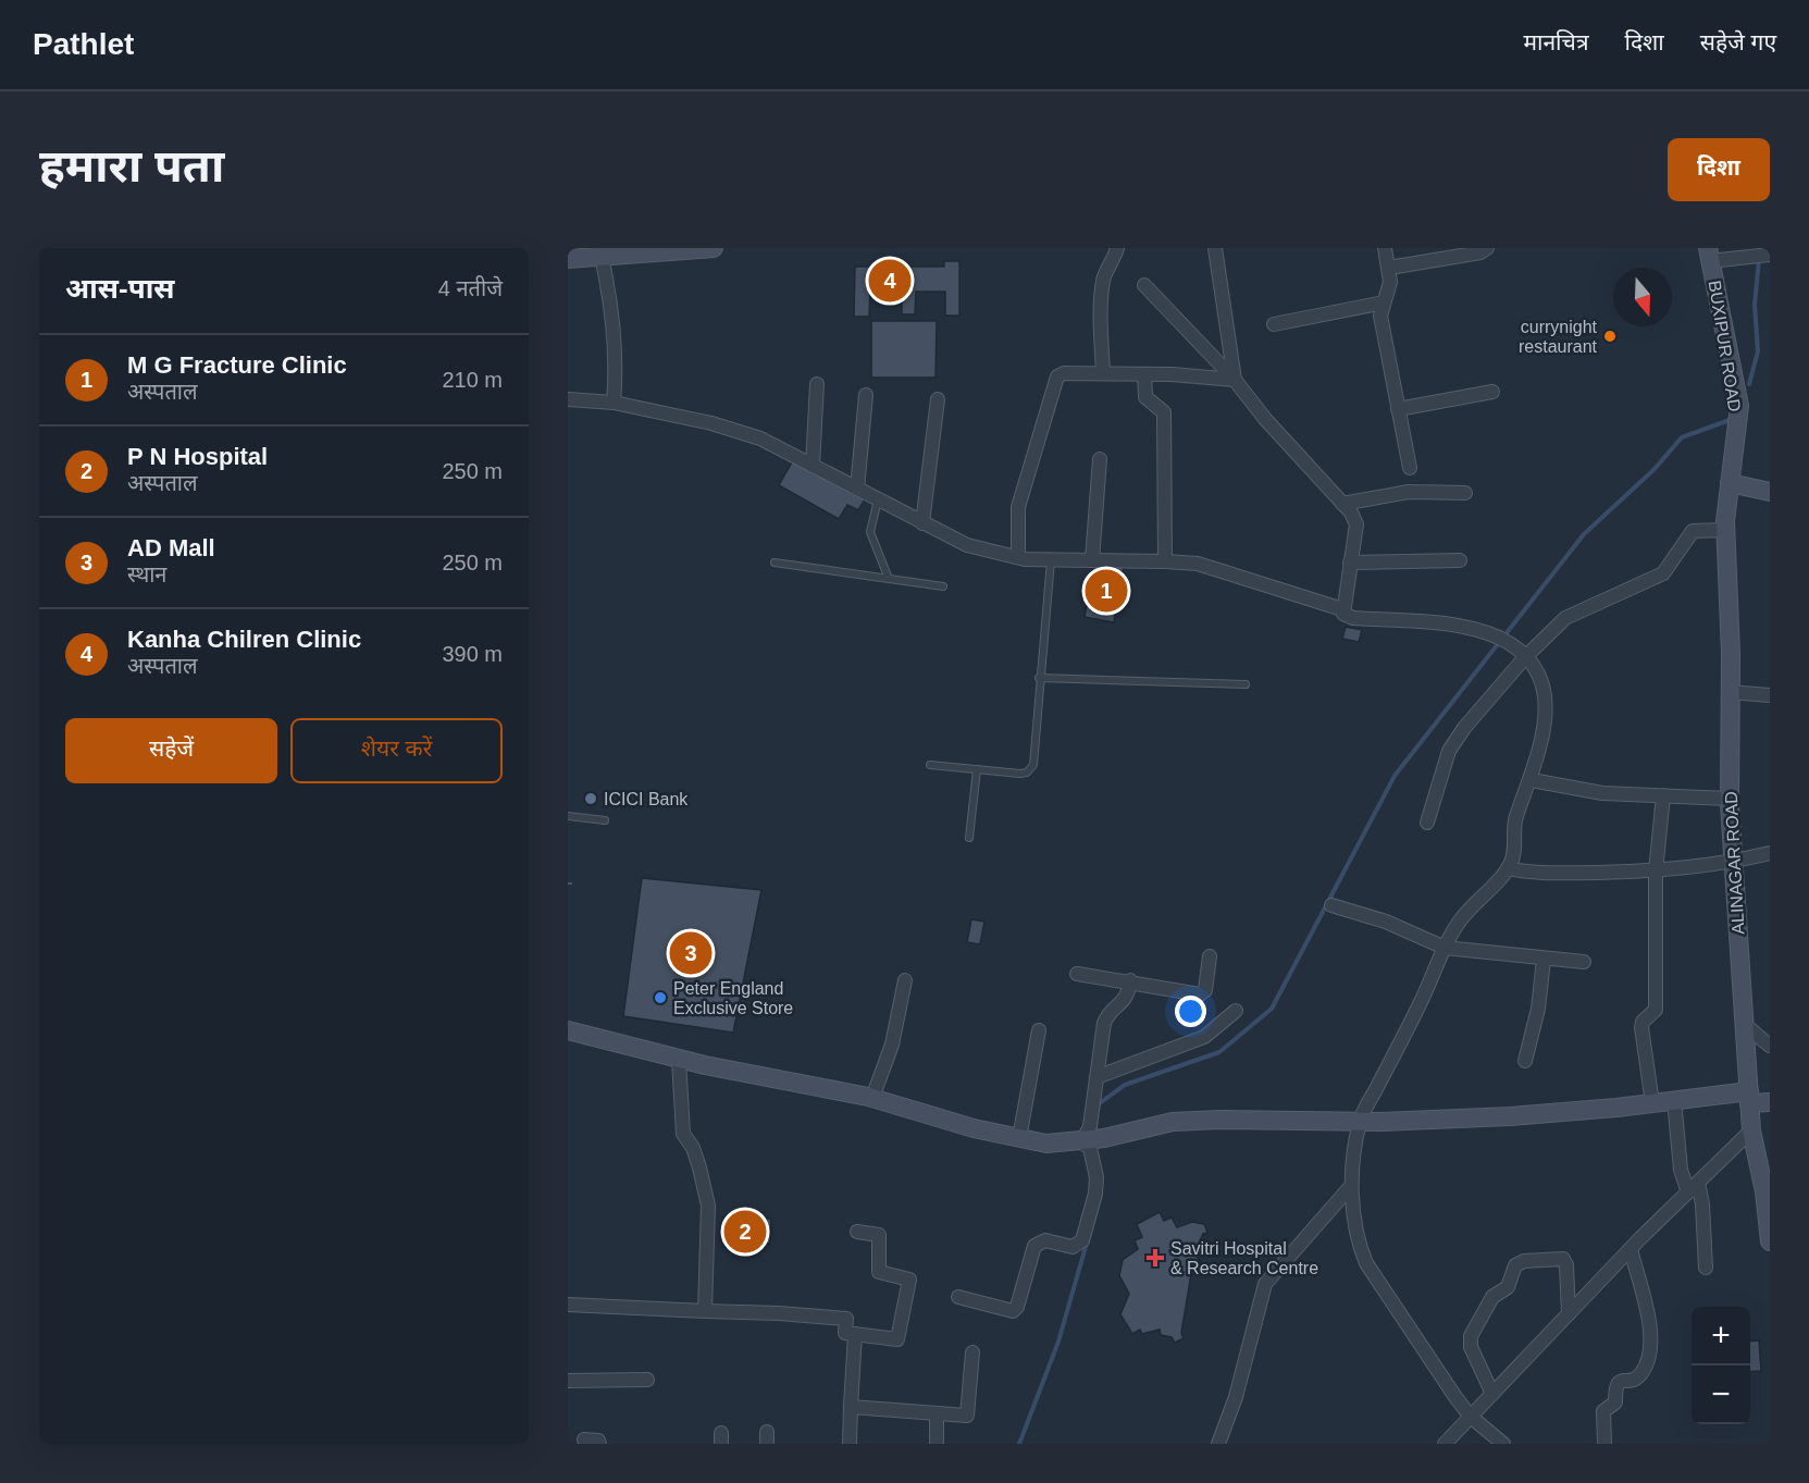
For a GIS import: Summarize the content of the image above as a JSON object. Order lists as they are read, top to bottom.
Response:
{
  "streets": {
    "main road": ["BUXIPUR ROAD", "ALINAGAR ROAD"]
  },
  "crossings": [
    ["BUXIPUR ROAD", "ALINAGAR ROAD"]
  ],
  "places": {
    "other": ["currynight restaurant", "ICICI Bank", "Peter England Exclusive Store"],
    "health": ["Savitri Hospital & Research Centre"]
  },
  "north": "bottom",
  "page": {
    "header": "Pathlet",
    "nav": ["मानचित्र", "दिशा", "सहेजे गए"],
    "buttons": [
      "दिशा",
      ["सहेजें", "शेयर करें"]
    ],
    "title": "हमारा पता",
    "heading": ["आस-पास", "4 नतीजे"],
    "pins": [
      "4",
      "1",
      "3",
      "2"
    ],
    "list": [
      {
        "mark": "1",
        "name": "M G Fracture Clinic",
        "note": "अस्पताल",
        "value": "210 m"
      },
      {
        "mark": "2",
        "name": "P N Hospital",
        "note": "अस्पताल",
        "value": "250 m"
      },
      {
        "mark": "3",
        "name": "AD Mall",
        "note": "स्थान",
        "value": "250 m"
      },
      {
        "mark": "4",
        "name": "Kanha Chilren Clinic",
        "note": "अस्पताल",
        "value": "390 m"
      }
    ],
    "map_buttons": ["+", "−"]
  }
}
